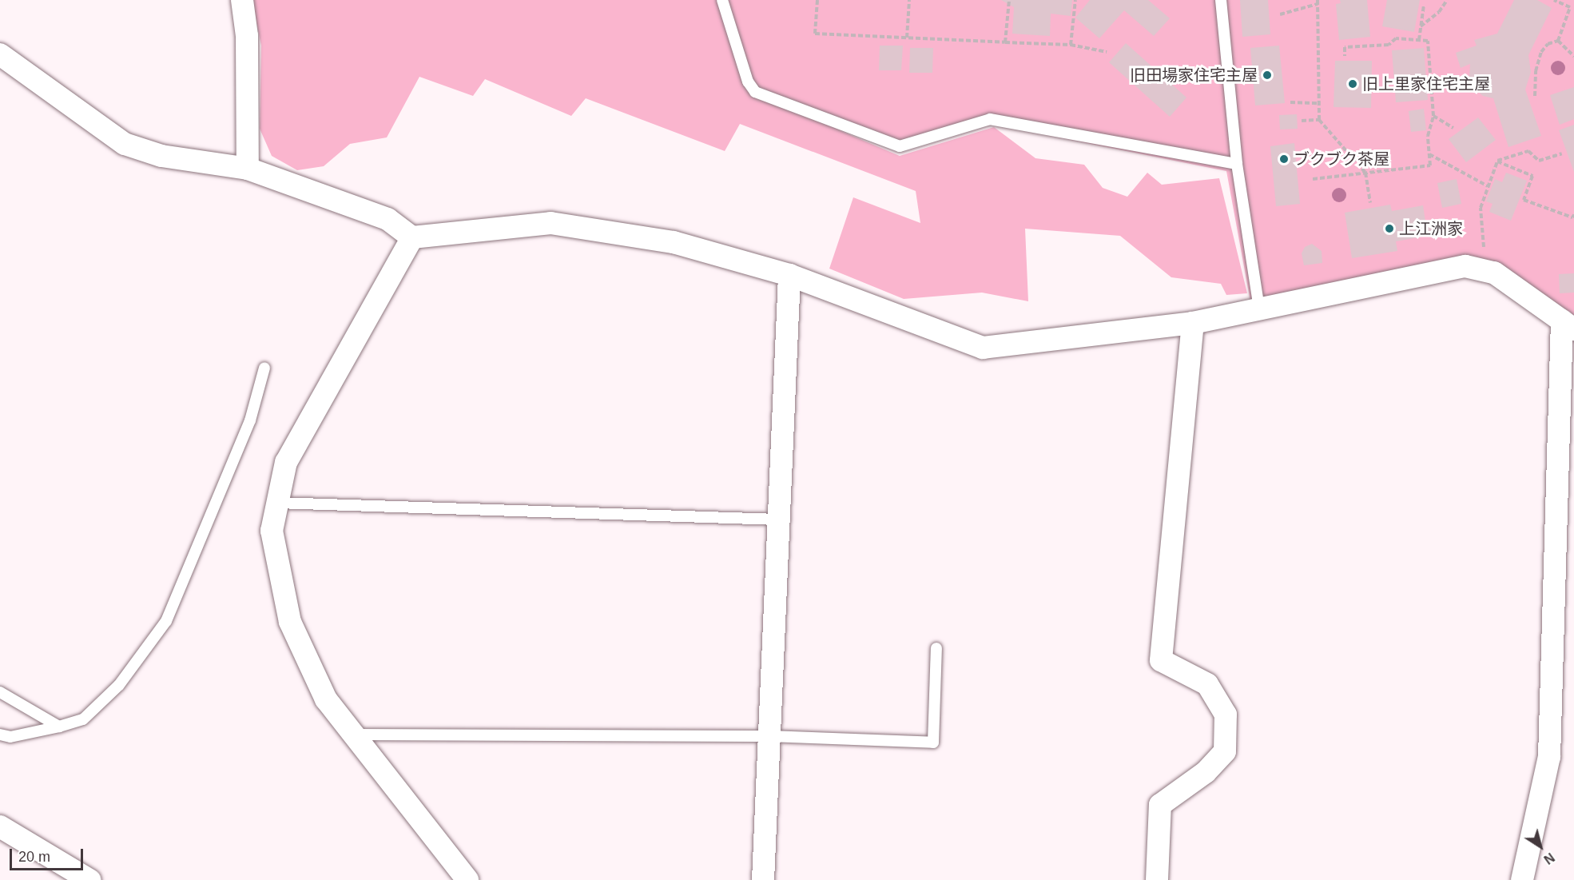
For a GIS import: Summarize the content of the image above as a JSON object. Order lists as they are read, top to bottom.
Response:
{
  "places": [
    "旧田場家住宅主屋",
    "旧上里家住宅主屋",
    "ブクブク茶屋",
    "上江洲家"
  ],
  "scale_bar": "20 m",
  "north": "bottom right"
}
